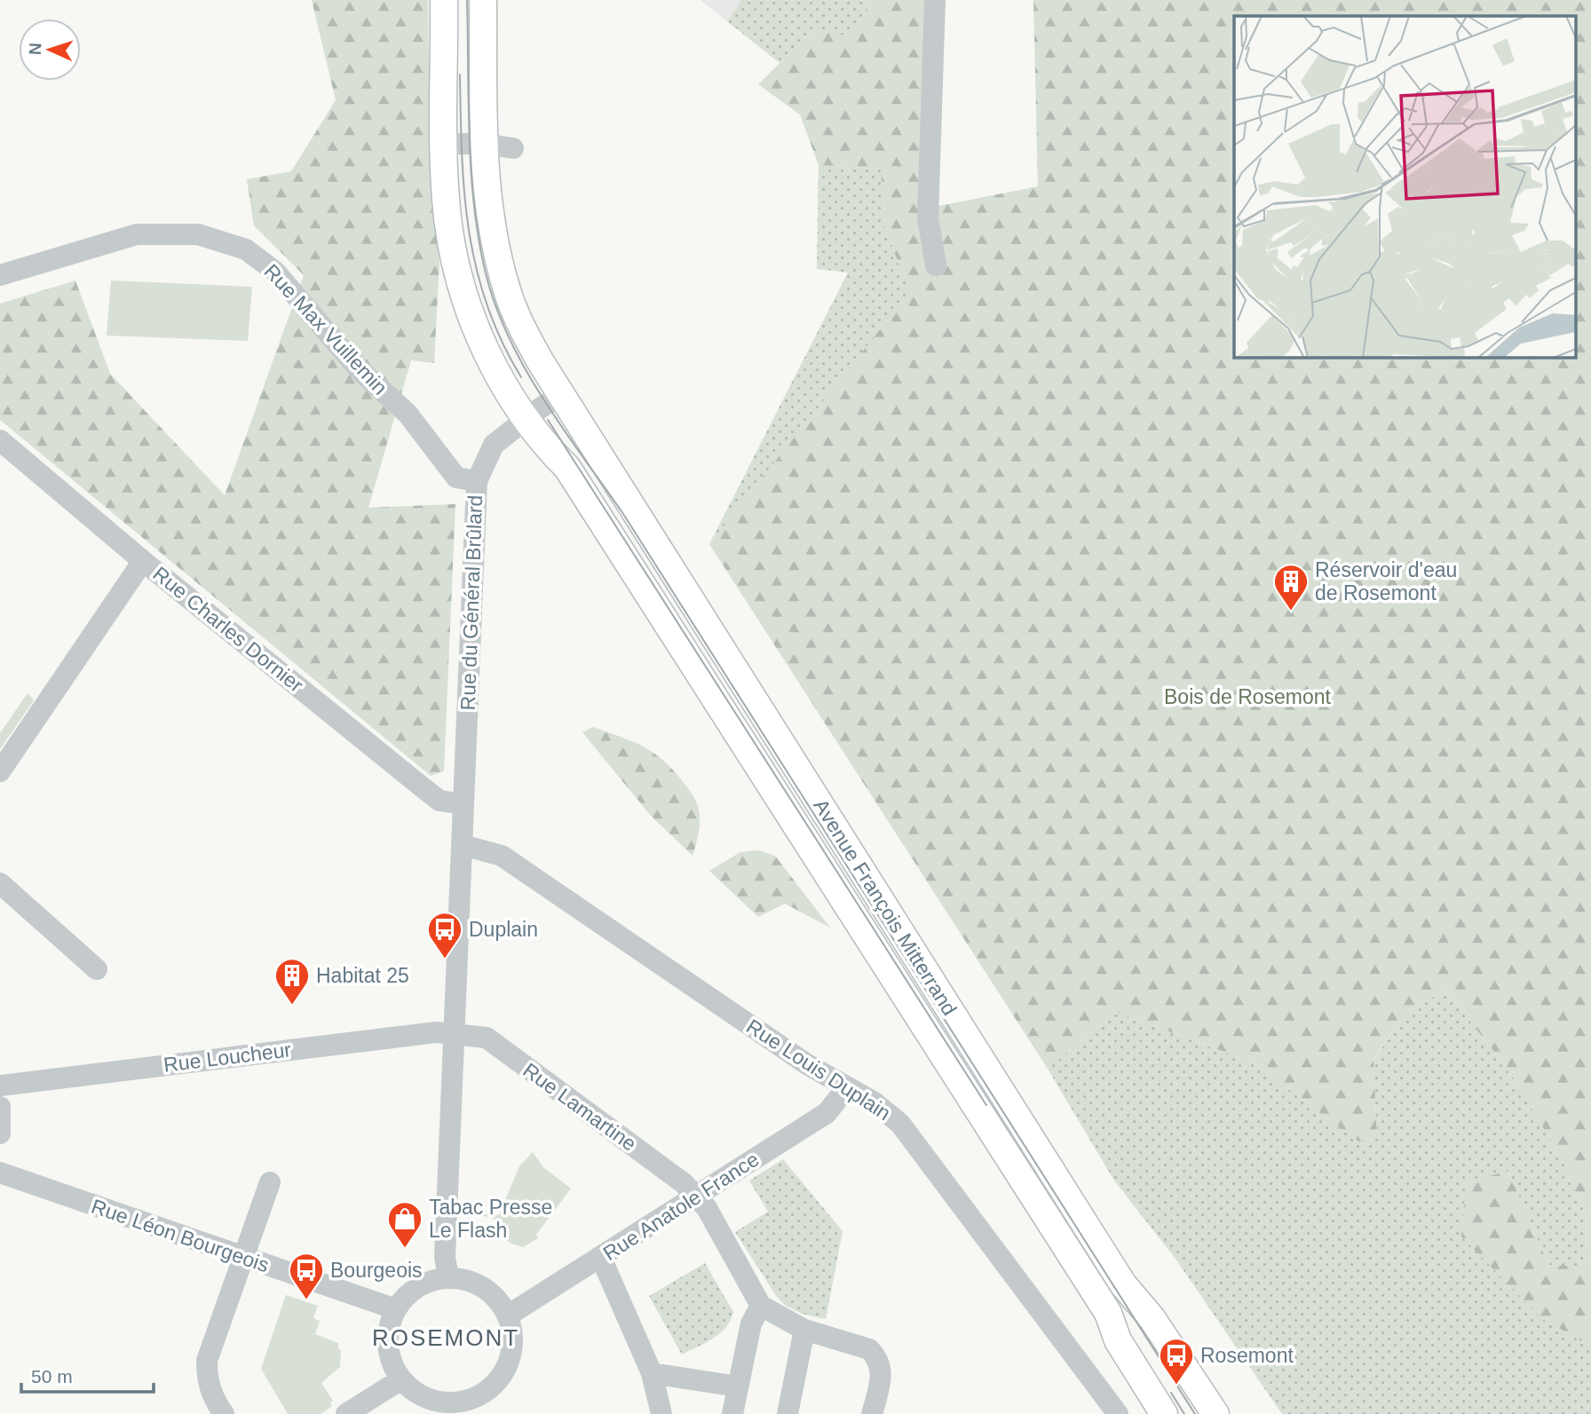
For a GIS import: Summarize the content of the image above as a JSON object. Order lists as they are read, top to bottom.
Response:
{
  "streets": {
    "main road": ["Avenue François Mitterrand"],
    "street": [
      "Rue Max Vuillemin",
      "Rue du Général Brûlard",
      "Rue Charles Dornier",
      "Rue Loucheur",
      "Rue Louis Duplain",
      "Rue Lamartine",
      "Rue Anatole France",
      "Rue Léon Bourgeois"
    ]
  },
  "crossings": [
    ["Rue Max Vuillemin", "Rue du Général Brûlard"],
    ["Rue du Général Brûlard", "Rue Charles Dornier"],
    ["Rue du Général Brûlard", "Avenue François Mitterrand"],
    ["Rue du Général Brûlard", "Rue Loucheur"],
    ["Rue du Général Brûlard", "Rue Louis Duplain"],
    ["Rue du Général Brûlard", "Rue Lamartine"],
    ["Rue du Général Brûlard", "Rue Anatole France"],
    ["Rue du Général Brûlard", "Rue Léon Bourgeois"],
    ["Rue Loucheur", "Rue Lamartine"],
    ["Rue Louis Duplain", "Rue Anatole France"],
    ["Rue Lamartine", "Rue Anatole France"],
    ["Rue Anatole France", "Rue Léon Bourgeois"]
  ],
  "districts": ["ROSEMONT"],
  "parks": ["Bois de Rosemont"],
  "places": {
    "building": ["Réservoir d'eau de Rosemont", "Habitat 25"],
    "bus stop": ["Duplain", "Bourgeois", "Rosemont"],
    "shop": ["Tabac Presse Le Flash"]
  },
  "scale_bar": "50 m",
  "north": "left"
}
